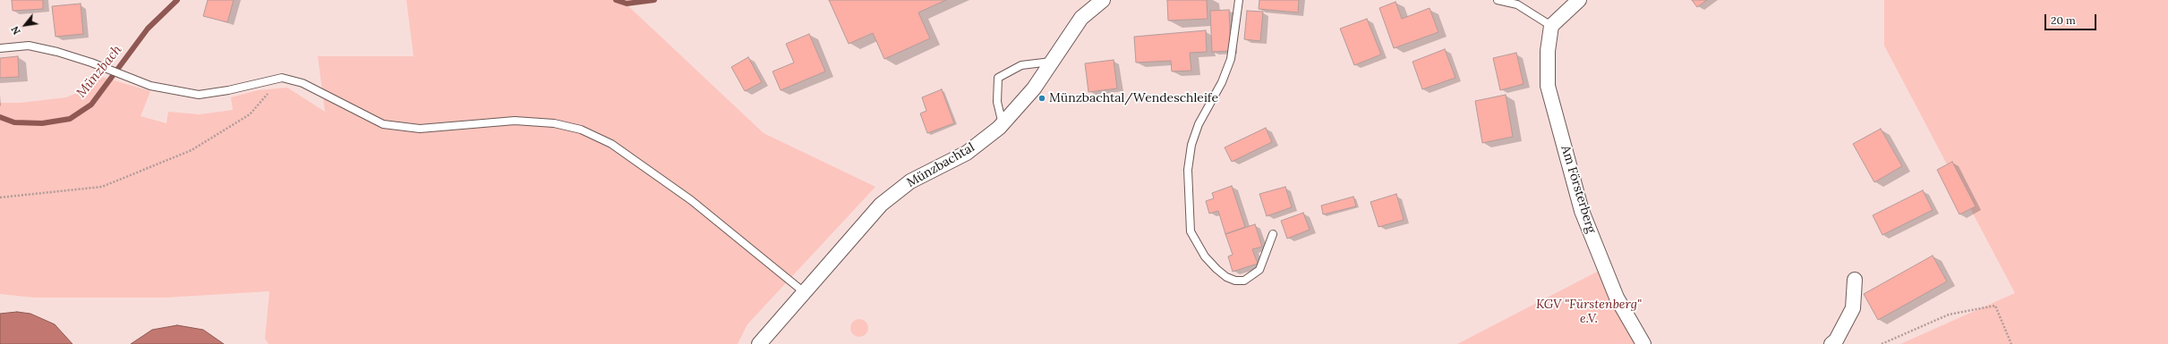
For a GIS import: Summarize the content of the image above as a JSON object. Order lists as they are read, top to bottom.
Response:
{
  "streets": {
    "street": ["Münzbachtal", "Am Försterberg"]
  },
  "water": ["Münzbach"],
  "parks": ["KGV \"Fürstenberg\" e.V."],
  "places": ["Münzbachtal/Wendeschleife"],
  "scale_bar": "20 m",
  "north": "bottom left"
}
